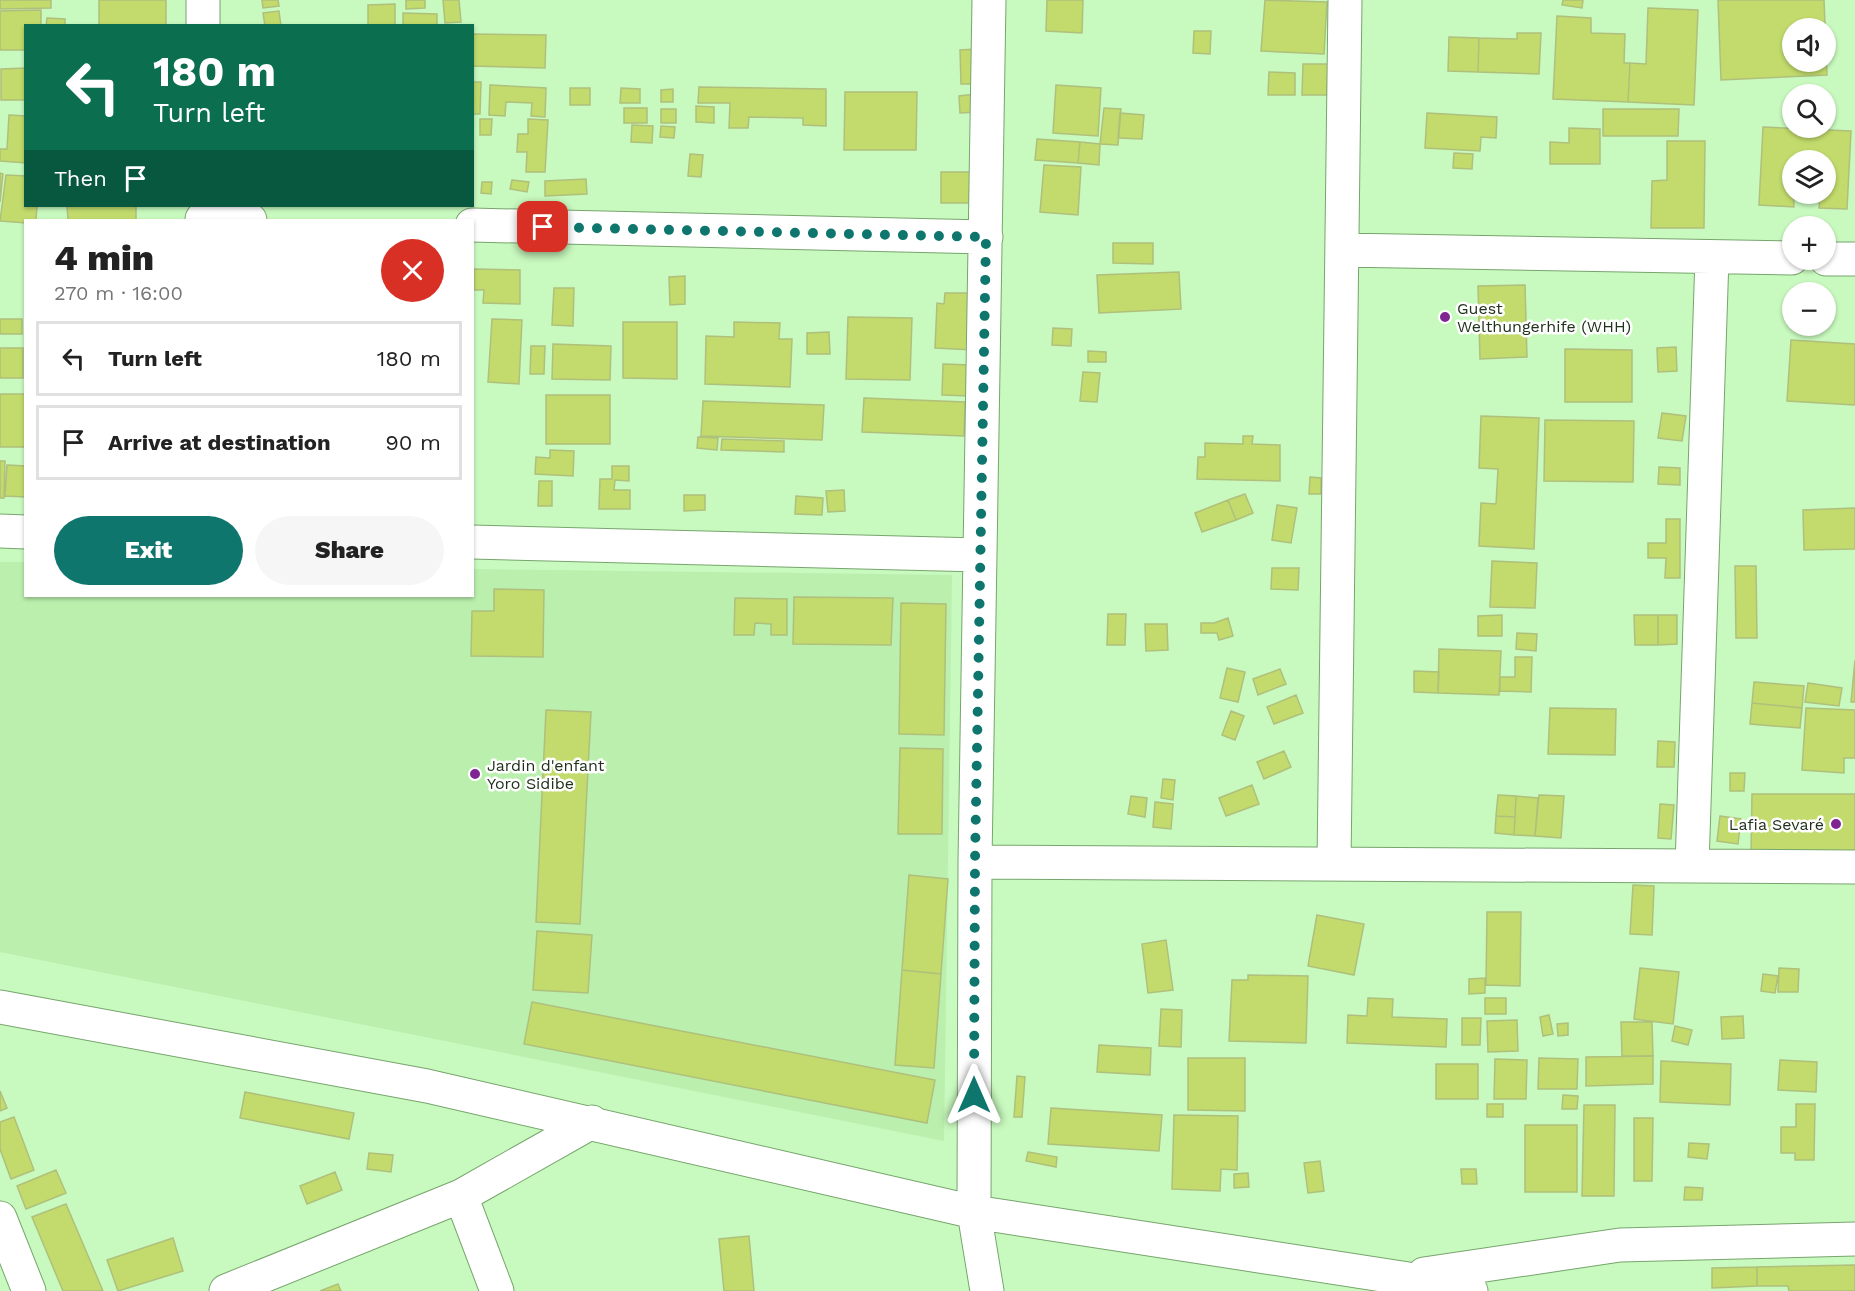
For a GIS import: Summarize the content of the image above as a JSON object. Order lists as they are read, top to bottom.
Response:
{
  "places": ["Guest Welthungerhife (WHH)", "Jardin d'enfant Yoro Sidibe", "Lafia Sevaré"],
  "page": {
    "map_buttons": ["+", "−"],
    "turn": ["180 m", "Turn left"],
    "then": "Then",
    "heading": ["4 min", "270 m · 16:00"],
    "list": [
      {
        "name": "Turn left",
        "value": "180 m"
      },
      {
        "name": "Arrive at destination",
        "value": "90 m"
      }
    ],
    "buttons": ["Exit", "Share"]
  }
}
